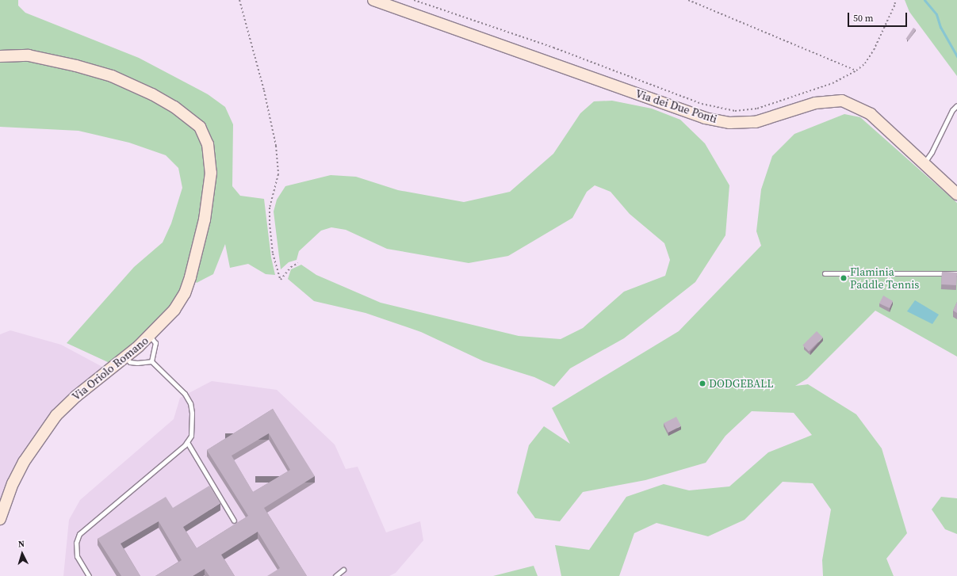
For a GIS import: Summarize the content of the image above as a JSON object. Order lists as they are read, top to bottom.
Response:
{
  "streets": {
    "street": ["Via dei Due Ponti", "Via Oriolo Romano"]
  },
  "places": ["Flaminia Paddle Tennis", "DODGEBALL"],
  "scale_bar": "50 m",
  "north": "top"
}
